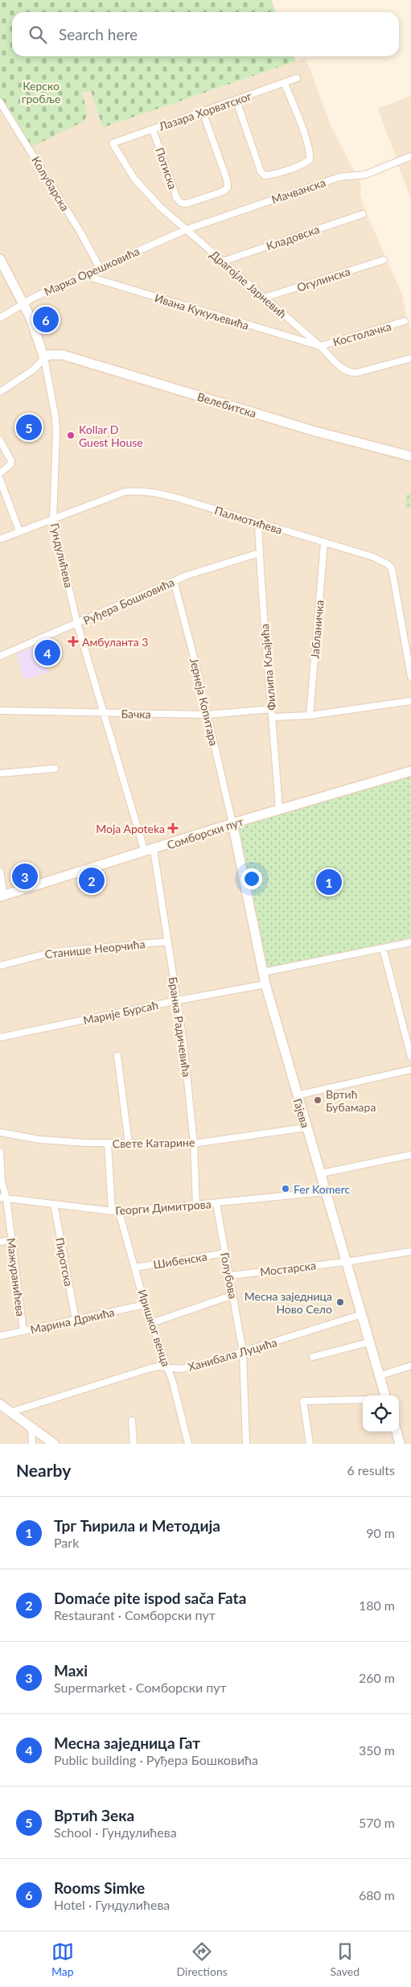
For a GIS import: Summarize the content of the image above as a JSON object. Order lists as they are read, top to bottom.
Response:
{
  "streets": {
    "street": [
      "Лазара Хорватског",
      "Потиска",
      "Колубарска",
      "Мачванска",
      "Кладовска",
      "Марка Орешковића",
      "Огулинска",
      "Драгојле Јарневић",
      "Ивана Кукуљевића",
      "Костолачка",
      "Велебитска",
      "Палмотићева",
      "Гундулићева",
      "Руђера Бошковића",
      "Јабланичка",
      "Филипа Кљајића",
      "Јернеја Копитара",
      "Бачка",
      "Сомборски пут",
      "Станише Неорчића",
      "Марије Бурсаћ",
      "Бранка Радичевића",
      "Гајева",
      "Свете Катарине",
      "Георги Димитрова",
      "Шибенска",
      "Пиротска",
      "Мостарска",
      "Голубова",
      "Мажуранићева",
      "Марина Држића",
      "Иришког венца",
      "Ханибала Луцића"
    ]
  },
  "crossings": [
    ["Лазара Хорватског", "Потиска"],
    ["Лазара Хорватског", "Драгојле Јарневић"],
    ["Колубарска", "Марка Орешковића"],
    ["Мачванска", "Марка Орешковића"],
    ["Мачванска", "Драгојле Јарневић"],
    ["Кладовска", "Драгојле Јарневић"],
    ["Марка Орешковића", "Драгојле Јарневић"],
    ["Марка Орешковића", "Ивана Кукуљевића"],
    ["Марка Орешковића", "Гундулићева"],
    ["Огулинска", "Драгојле Јарневић"],
    ["Драгојле Јарневић", "Ивана Кукуљевића"],
    ["Драгојле Јарневић", "Костолачка"],
    ["Ивана Кукуљевића", "Костолачка"],
    ["Велебитска", "Гундулићева"],
    ["Палмотићева", "Гундулићева"],
    ["Палмотићева", "Јабланичка"],
    ["Палмотићева", "Филипа Кљајића"],
    ["Гундулићева", "Руђера Бошковића"],
    ["Гундулићева", "Бачка"],
    ["Гундулићева", "Сомборски пут"],
    ["Гундулићева", "Бранка Радичевића"],
    ["Руђера Бошковића", "Филипа Кљајића"],
    ["Руђера Бошковића", "Јернеја Копитара"],
    ["Филипа Кљајића", "Бачка"],
    ["Филипа Кљајића", "Сомборски пут"],
    ["Јернеја Копитара", "Бачка"],
    ["Јернеја Копитара", "Сомборски пут"],
    ["Јернеја Копитара", "Гајева"],
    ["Сомборски пут", "Бранка Радичевића"],
    ["Сомборски пут", "Гајева"],
    ["Станише Неорчића", "Бранка Радичевића"],
    ["Марије Бурсаћ", "Бранка Радичевића"],
    ["Марије Бурсаћ", "Гајева"],
    ["Бранка Радичевића", "Свете Катарине"],
    ["Бранка Радичевића", "Георги Димитрова"],
    ["Гајева", "Свете Катарине"],
    ["Гајева", "Георги Димитрова"],
    ["Гајева", "Мостарска"],
    ["Гајева", "Ханибала Луцића"],
    ["Георги Димитрова", "Пиротска"],
    ["Георги Димитрова", "Голубова"],
    ["Георги Димитрова", "Мажуранићева"],
    ["Георги Димитрова", "Иришког венца"],
    ["Шибенска", "Голубова"],
    ["Шибенска", "Иришког венца"],
    ["Пиротска", "Марина Држића"],
    ["Мостарска", "Голубова"],
    ["Голубова", "Ханибала Луцића"],
    ["Мажуранићева", "Марина Држића"],
    ["Марина Држића", "Иришког венца"],
    ["Иришког венца", "Ханибала Луцића"]
  ],
  "parks": ["Керско гробље"],
  "places": {
    "other": [
      "Kollar D Guest House",
      "Вртић Бубамара",
      "Fer Komerc",
      "Месна заједница Ново Село"
    ],
    "health": ["Амбуланта 3", "Moja Apoteka"]
  },
  "page": {
    "search": "Search here",
    "pins": [
      "6",
      "5",
      "4",
      "3",
      "2",
      "1"
    ],
    "heading": ["Nearby", "6 results"],
    "list": [
      {
        "mark": "1",
        "name": "Трг Ћирила и Методија",
        "note": "Park",
        "value": "90 m"
      },
      {
        "mark": "2",
        "name": "Domaće pite ispod sača Fata",
        "note": "Restaurant · Сомборски пут",
        "value": "180 m"
      },
      {
        "mark": "3",
        "name": "Maxi",
        "note": "Supermarket · Сомборски пут",
        "value": "260 m"
      },
      {
        "mark": "4",
        "name": "Месна заједница Гат",
        "note": "Public building · Руђера Бошковића",
        "value": "350 m"
      },
      {
        "mark": "5",
        "name": "Вртић Зека",
        "note": "School · Гундулићева",
        "value": "570 m"
      },
      {
        "mark": "6",
        "name": "Rooms Simke",
        "note": "Hotel · Гундулићева",
        "value": "680 m"
      }
    ],
    "nav": ["Map", "Directions", "Saved"]
  }
}
